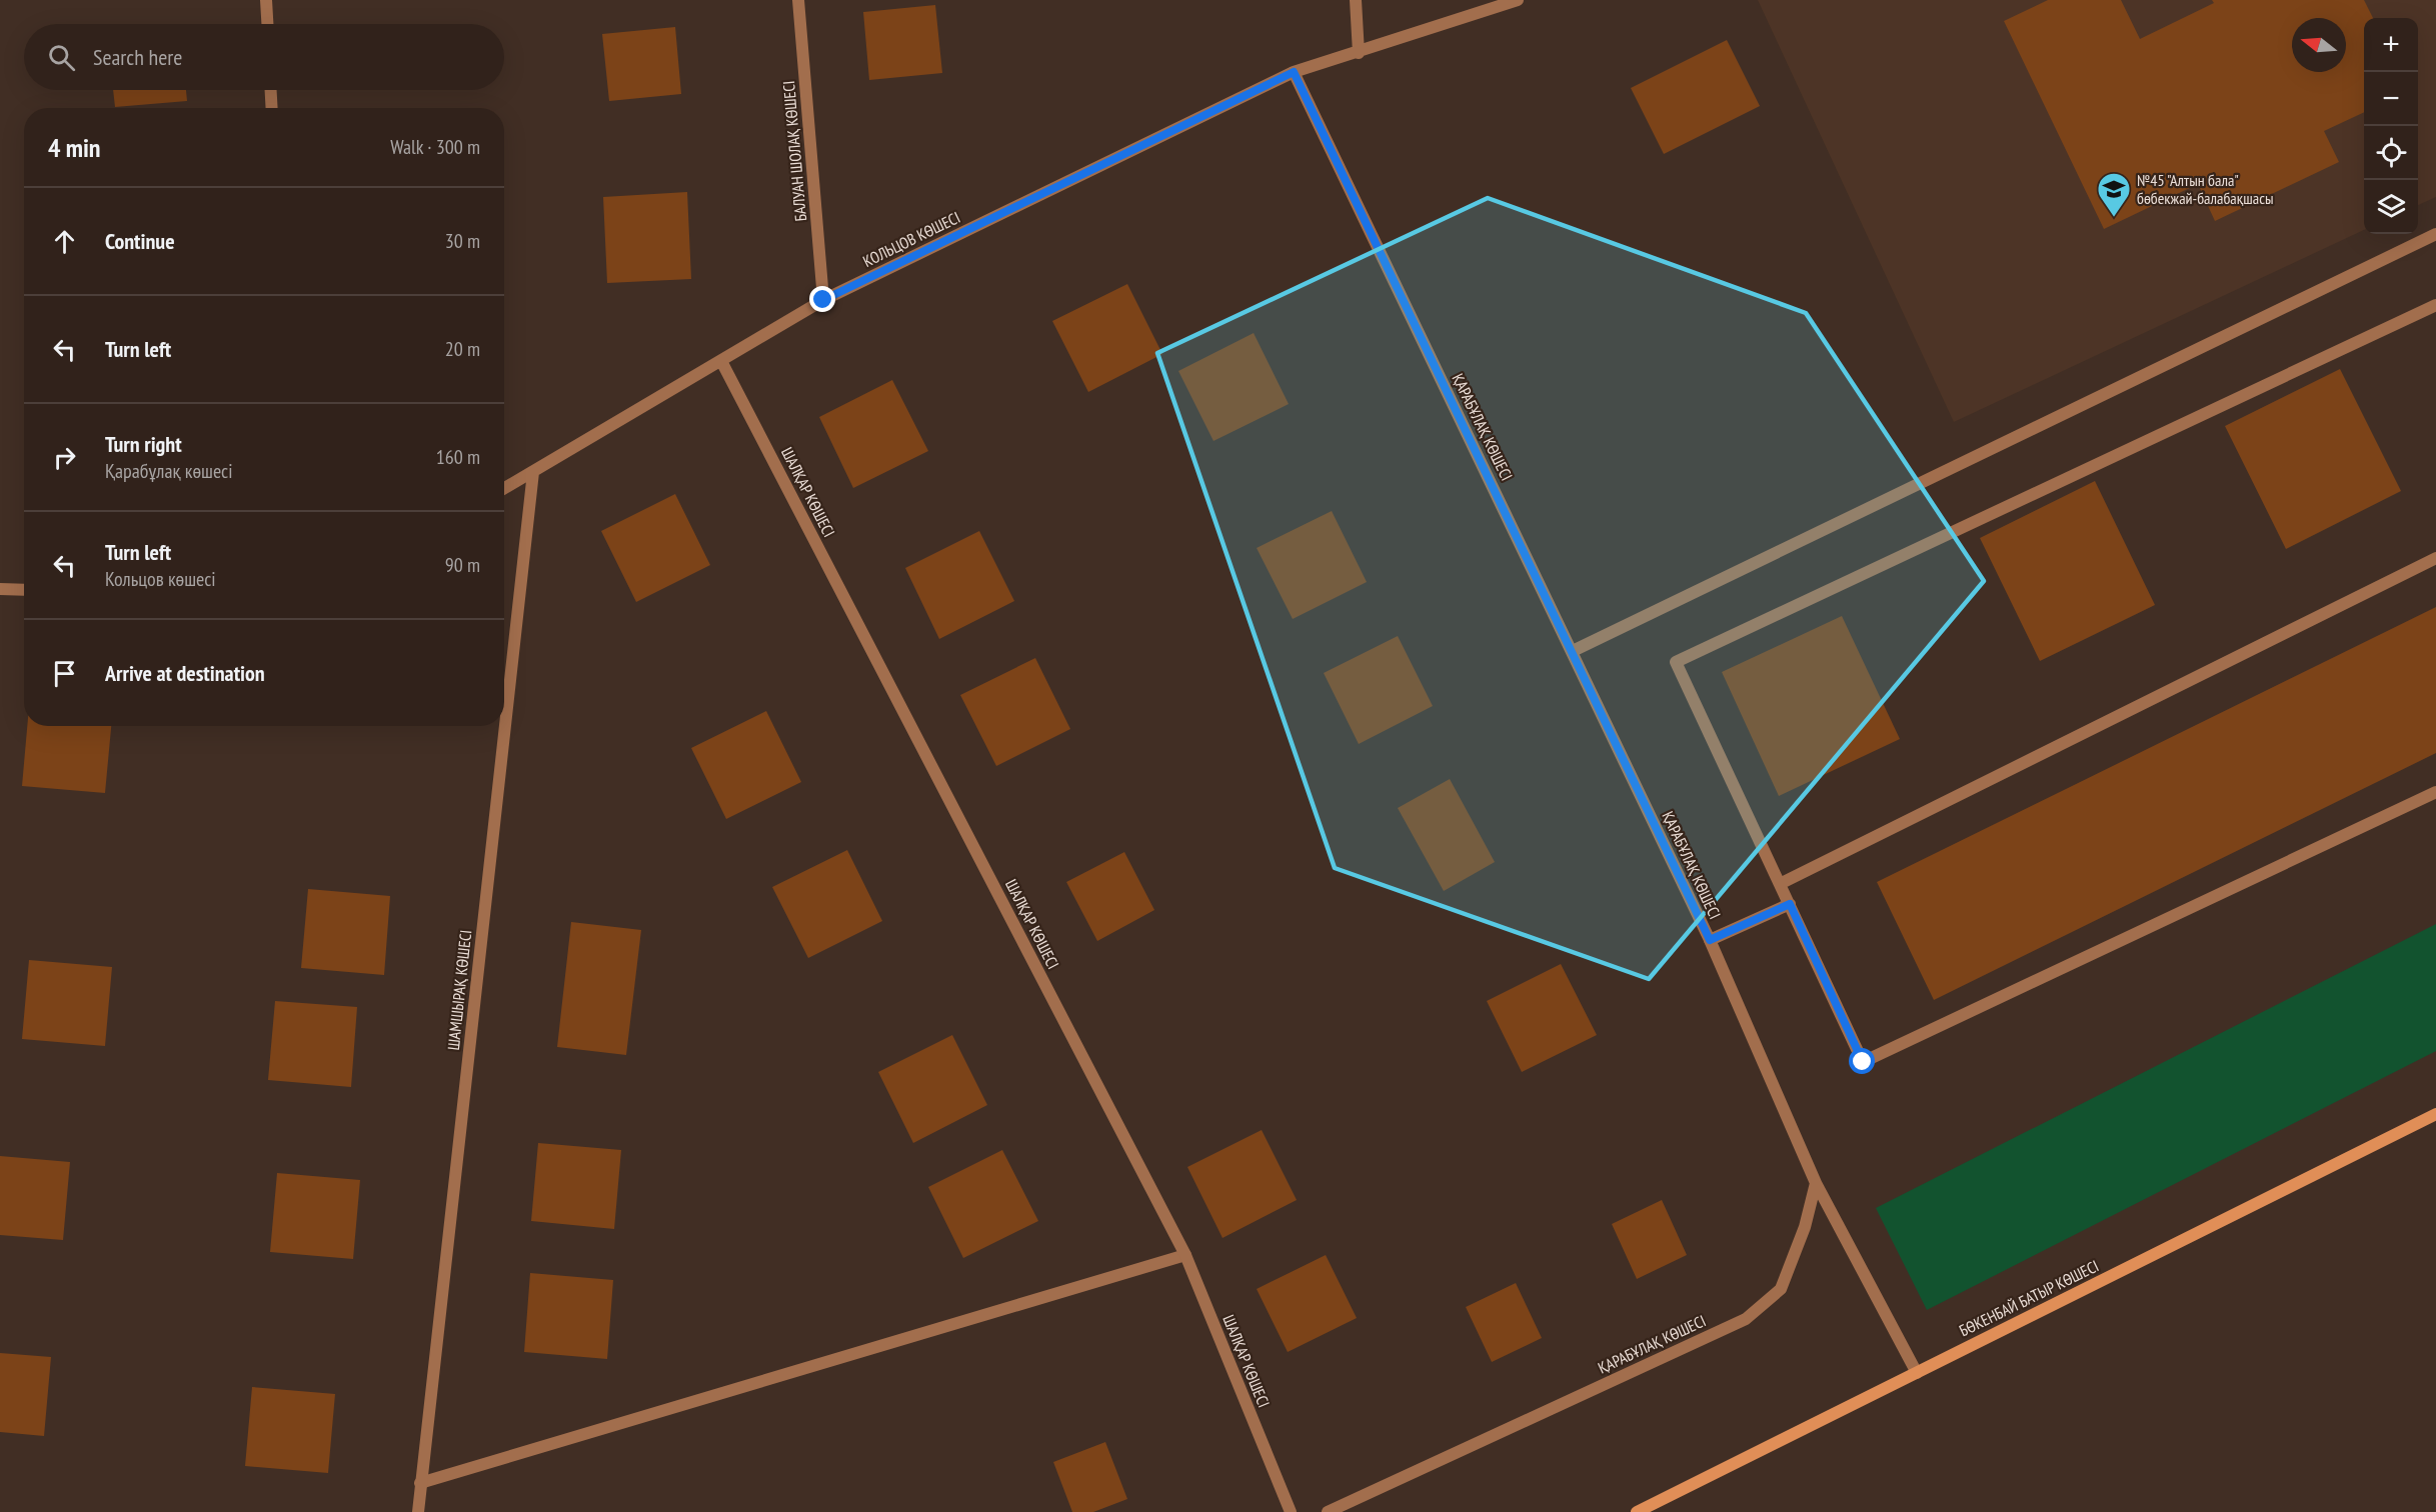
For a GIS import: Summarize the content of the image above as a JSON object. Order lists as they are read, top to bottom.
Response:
{
  "streets": {
    "main road": ["БӨКЕНБАЙ БАТЫР КӨШЕСІ"],
    "street": [
      "БАЛУАН ШОЛАҚ КӨШЕСІ",
      "КОЛЬЦОВ КӨШЕСІ",
      "ҚАРАБҰЛАҚ КӨШЕСІ",
      "ШАЛҚАР КӨШЕСІ",
      "ШАМШЫРАҚ КӨШЕСІ"
    ]
  },
  "crossings": [
    ["БАЛУАН ШОЛАҚ КӨШЕСІ", "КОЛЬЦОВ КӨШЕСІ"],
    ["КОЛЬЦОВ КӨШЕСІ", "ҚАРАБҰЛАҚ КӨШЕСІ"],
    ["КОЛЬЦОВ КӨШЕСІ", "ШАЛҚАР КӨШЕСІ"],
    ["КОЛЬЦОВ КӨШЕСІ", "ШАМШЫРАҚ КӨШЕСІ"]
  ],
  "places": {
    "school or university": ["№45 \"Алтын бала\" бөбекжай-балабақшасы"]
  },
  "north": "left",
  "page": {
    "map_buttons": ["+", "−"],
    "search": "Search here",
    "heading": ["4 min", "Walk · 300 m"],
    "list": [
      ["Continue", "30 m"],
      ["Turn left", "20 m"],
      ["Turn right", "Қарабұлақ көшесі", "160 m"],
      ["Turn left", "Кольцов көшесі", "90 m"],
      "Arrive at destination"
    ]
  }
}
